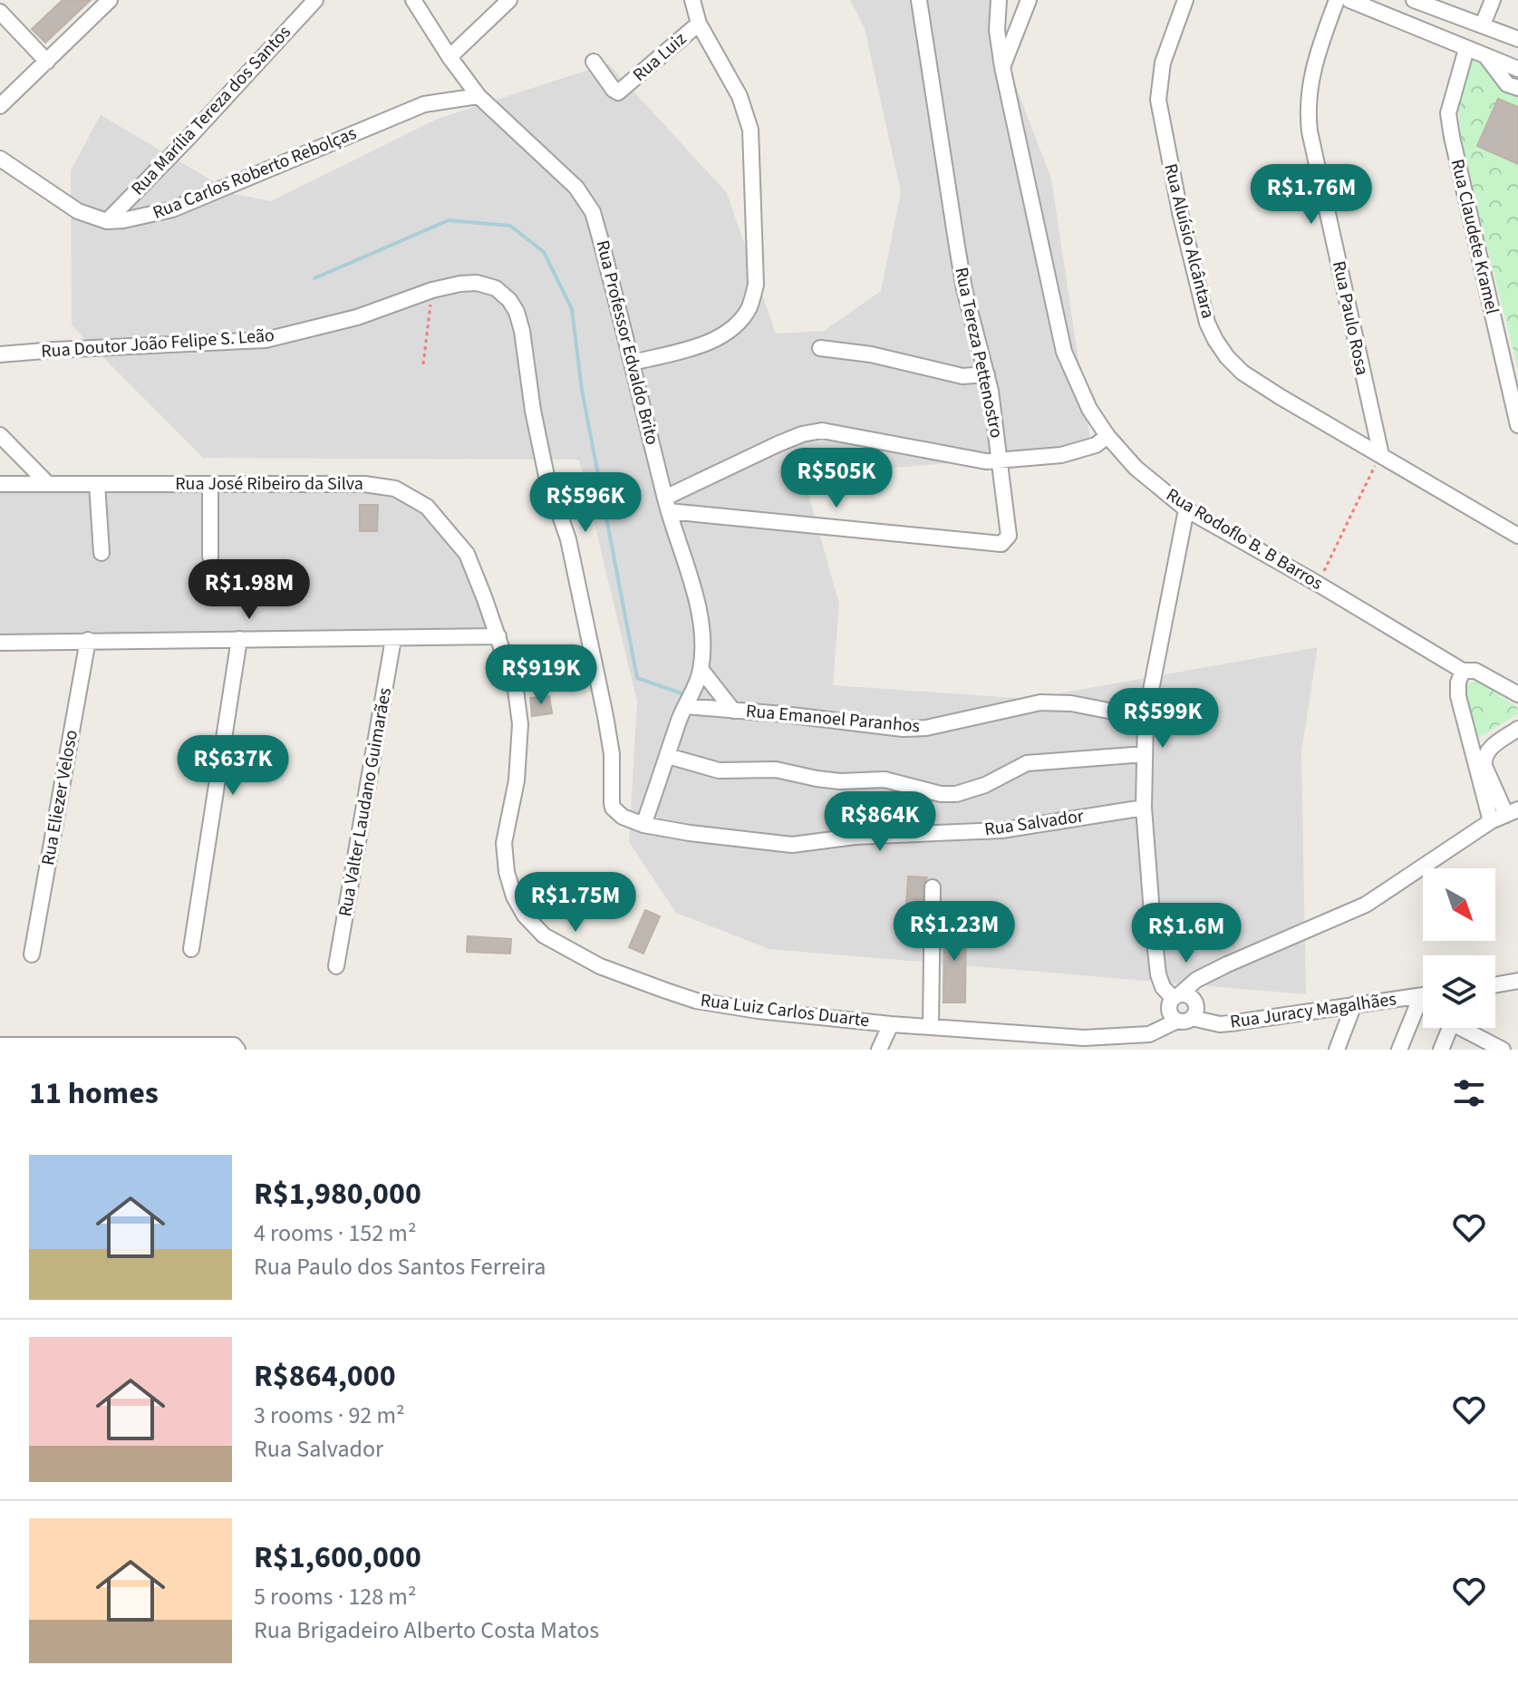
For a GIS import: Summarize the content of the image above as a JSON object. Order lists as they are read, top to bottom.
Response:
{
  "streets": {
    "street": [
      "Rua Luiz",
      "Rua Marília Tereza dos Santos",
      "Rua Carlos Roberto Rebolças",
      "Rua Claudete Kramel",
      "Rua Aluísio Alcântara",
      "Rua Paulo Rosa",
      "Rua Professor Edvaldo Brito",
      "Rua Doutor João Felipe S. Leão",
      "Rua Tereza Pettenostro",
      "Rua José Ribeiro da Silva",
      "Rua Rodoflo B. B Barros",
      "Rua Emanoel Paranhos",
      "Rua Eliezer Veloso",
      "Rua Valter Laudano Guimarães",
      "Rua Salvador",
      "Rua Luiz Carlos Duarte",
      "Rua Juracy Magalhães"
    ]
  },
  "crossings": [
    ["Rua Marília Tereza dos Santos", "Rua Carlos Roberto Rebolças"],
    ["Rua Carlos Roberto Rebolças", "Rua Professor Edvaldo Brito"],
    ["Rua Aluísio Alcântara", "Rua Paulo Rosa"],
    ["Rua Professor Edvaldo Brito", "Rua Tereza Pettenostro"],
    ["Rua Professor Edvaldo Brito", "Rua Emanoel Paranhos"],
    ["Rua Professor Edvaldo Brito", "Rua Salvador"],
    ["Rua Doutor João Felipe S. Leão", "Rua Salvador"],
    ["Rua José Ribeiro da Silva", "Rua Luiz Carlos Duarte"],
    ["Rua Luiz Carlos Duarte", "Rua Juracy Magalhães"]
  ],
  "north": "bottom right",
  "page": {
    "price": [
      "R$1.76M",
      "R$505K",
      "R$596K",
      "R$1.98M",
      "R$919K",
      "R$599K",
      "R$637K",
      "R$864K",
      "R$1.75M",
      "R$1.23M",
      "R$1.6M"
    ],
    "heading": "11 homes",
    "list": [
      {
        "name": "R$1,980,000",
        "note": "4 rooms · 152 m² · Rua Paulo dos Santos Ferreira"
      },
      {
        "name": "R$864,000",
        "note": "3 rooms · 92 m² · Rua Salvador"
      },
      {
        "name": "R$1,600,000",
        "note": "5 rooms · 128 m² · Rua Brigadeiro Alberto Costa Matos"
      }
    ]
  }
}
